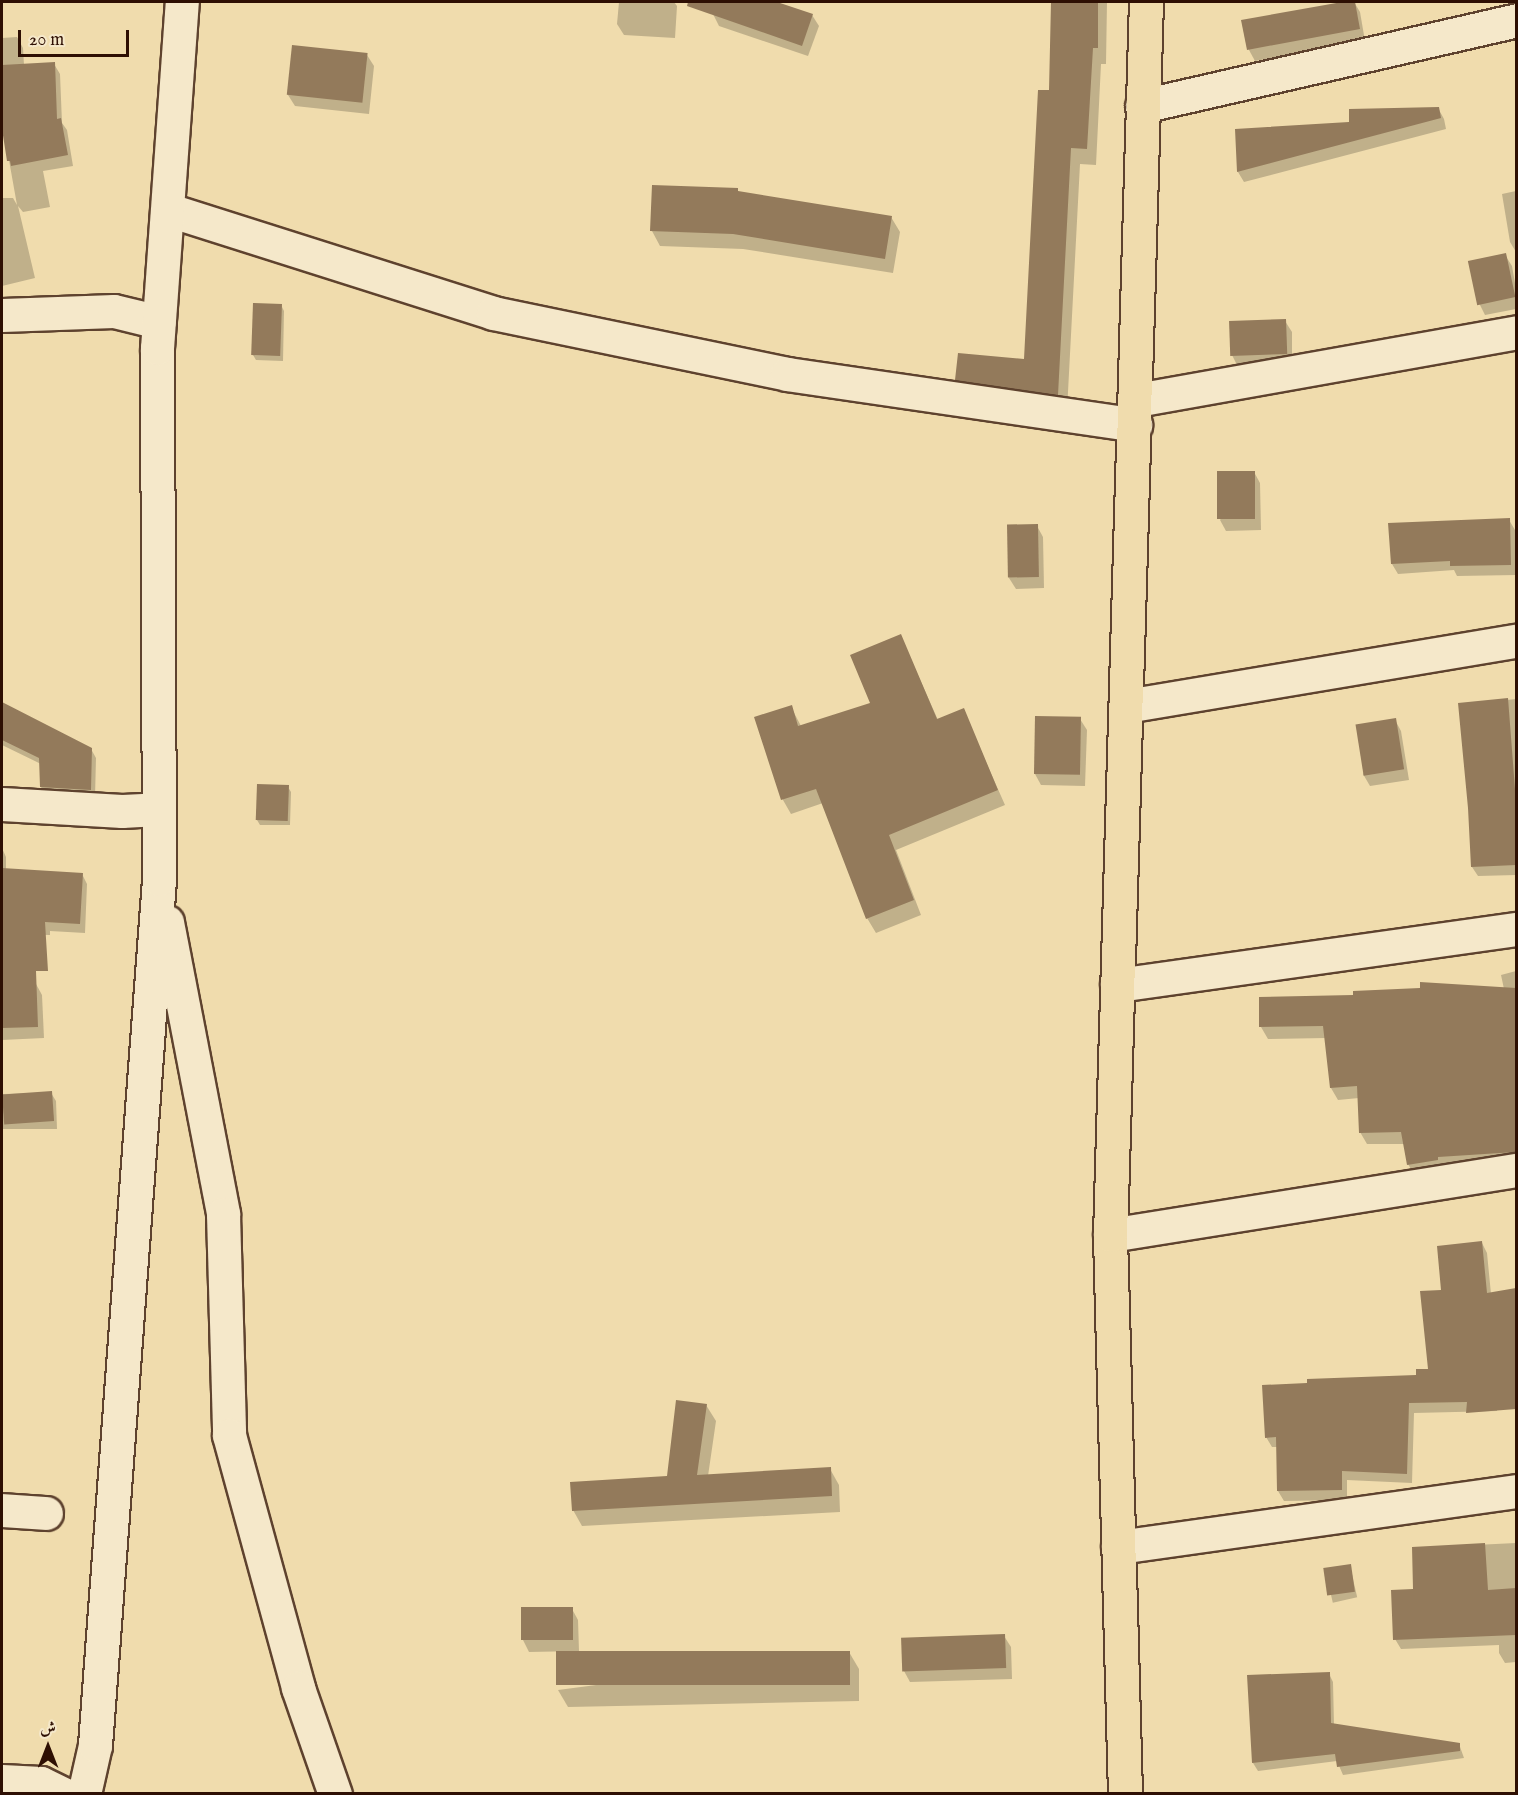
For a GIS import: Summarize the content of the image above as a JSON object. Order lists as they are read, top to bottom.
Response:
{
  "scale_bar": "20 m",
  "north": "top"
}
